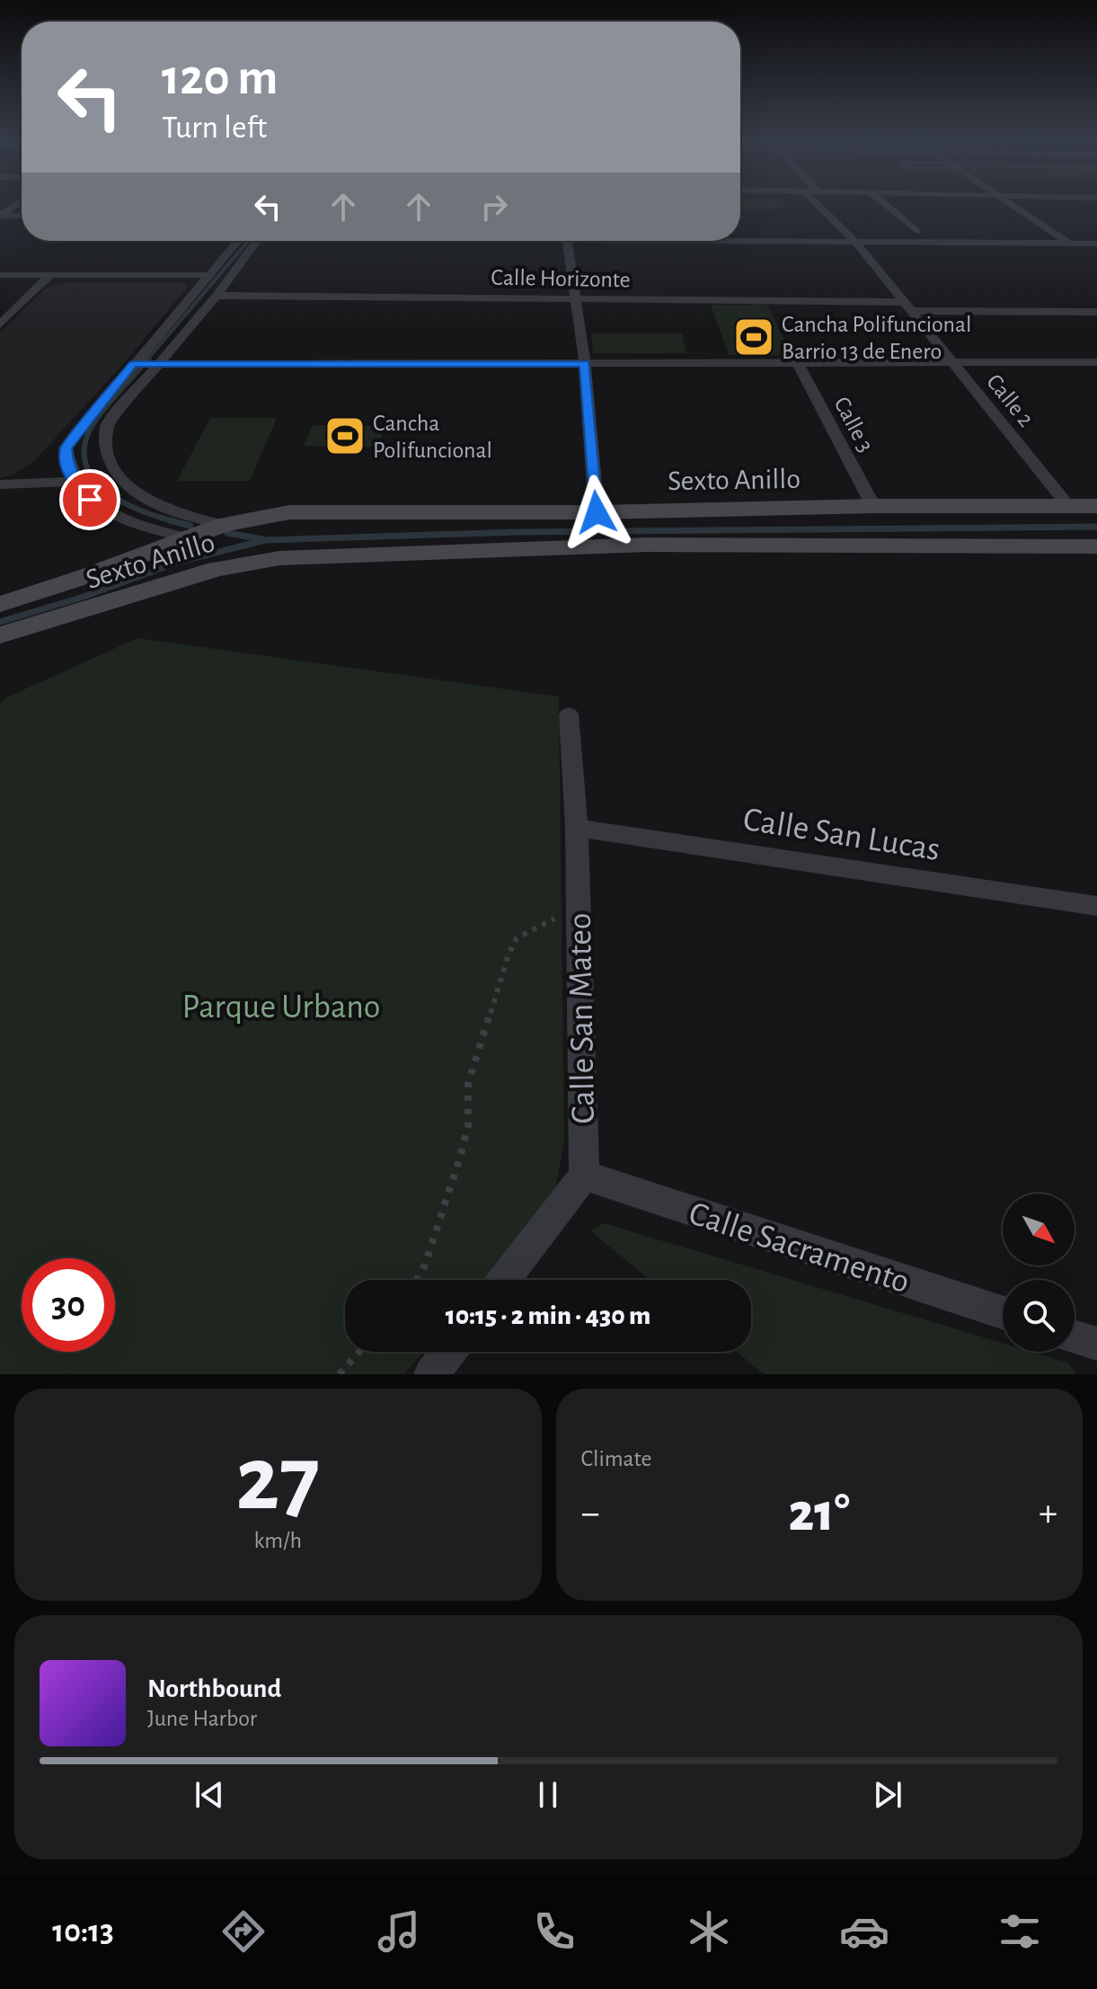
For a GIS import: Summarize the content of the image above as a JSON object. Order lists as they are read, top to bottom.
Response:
{
  "streets": {
    "main road": ["Sexto Anillo"],
    "street": [
      "Calle Horizonte",
      "Calle 2",
      "Calle 3",
      "Calle San Lucas",
      "Calle San Mateo",
      "Calle Sacramento"
    ]
  },
  "crossings": [
    ["Calle Horizonte", "Calle 2"],
    ["Calle 2", "Sexto Anillo"],
    ["Calle 3", "Sexto Anillo"],
    ["Calle San Lucas", "Calle San Mateo"],
    ["Calle San Mateo", "Calle Sacramento"]
  ],
  "parks": ["Parque Urbano"],
  "places": {
    "sports": ["Cancha Polifuncional Barrio 13 de Enero", "Cancha Polifuncional"]
  },
  "north": "bottom right",
  "page": {
    "turn": ["120 m", "Turn left"],
    "limit": "30",
    "trip": "10:15 · 2 min · 430 m",
    "tile": [
      ["27", "km/h"],
      "Climate"
    ],
    "heat": ["−", "21°", "+"],
    "song": ["Northbound", "June Harbor"],
    "tabs": "10:13"
  }
}
